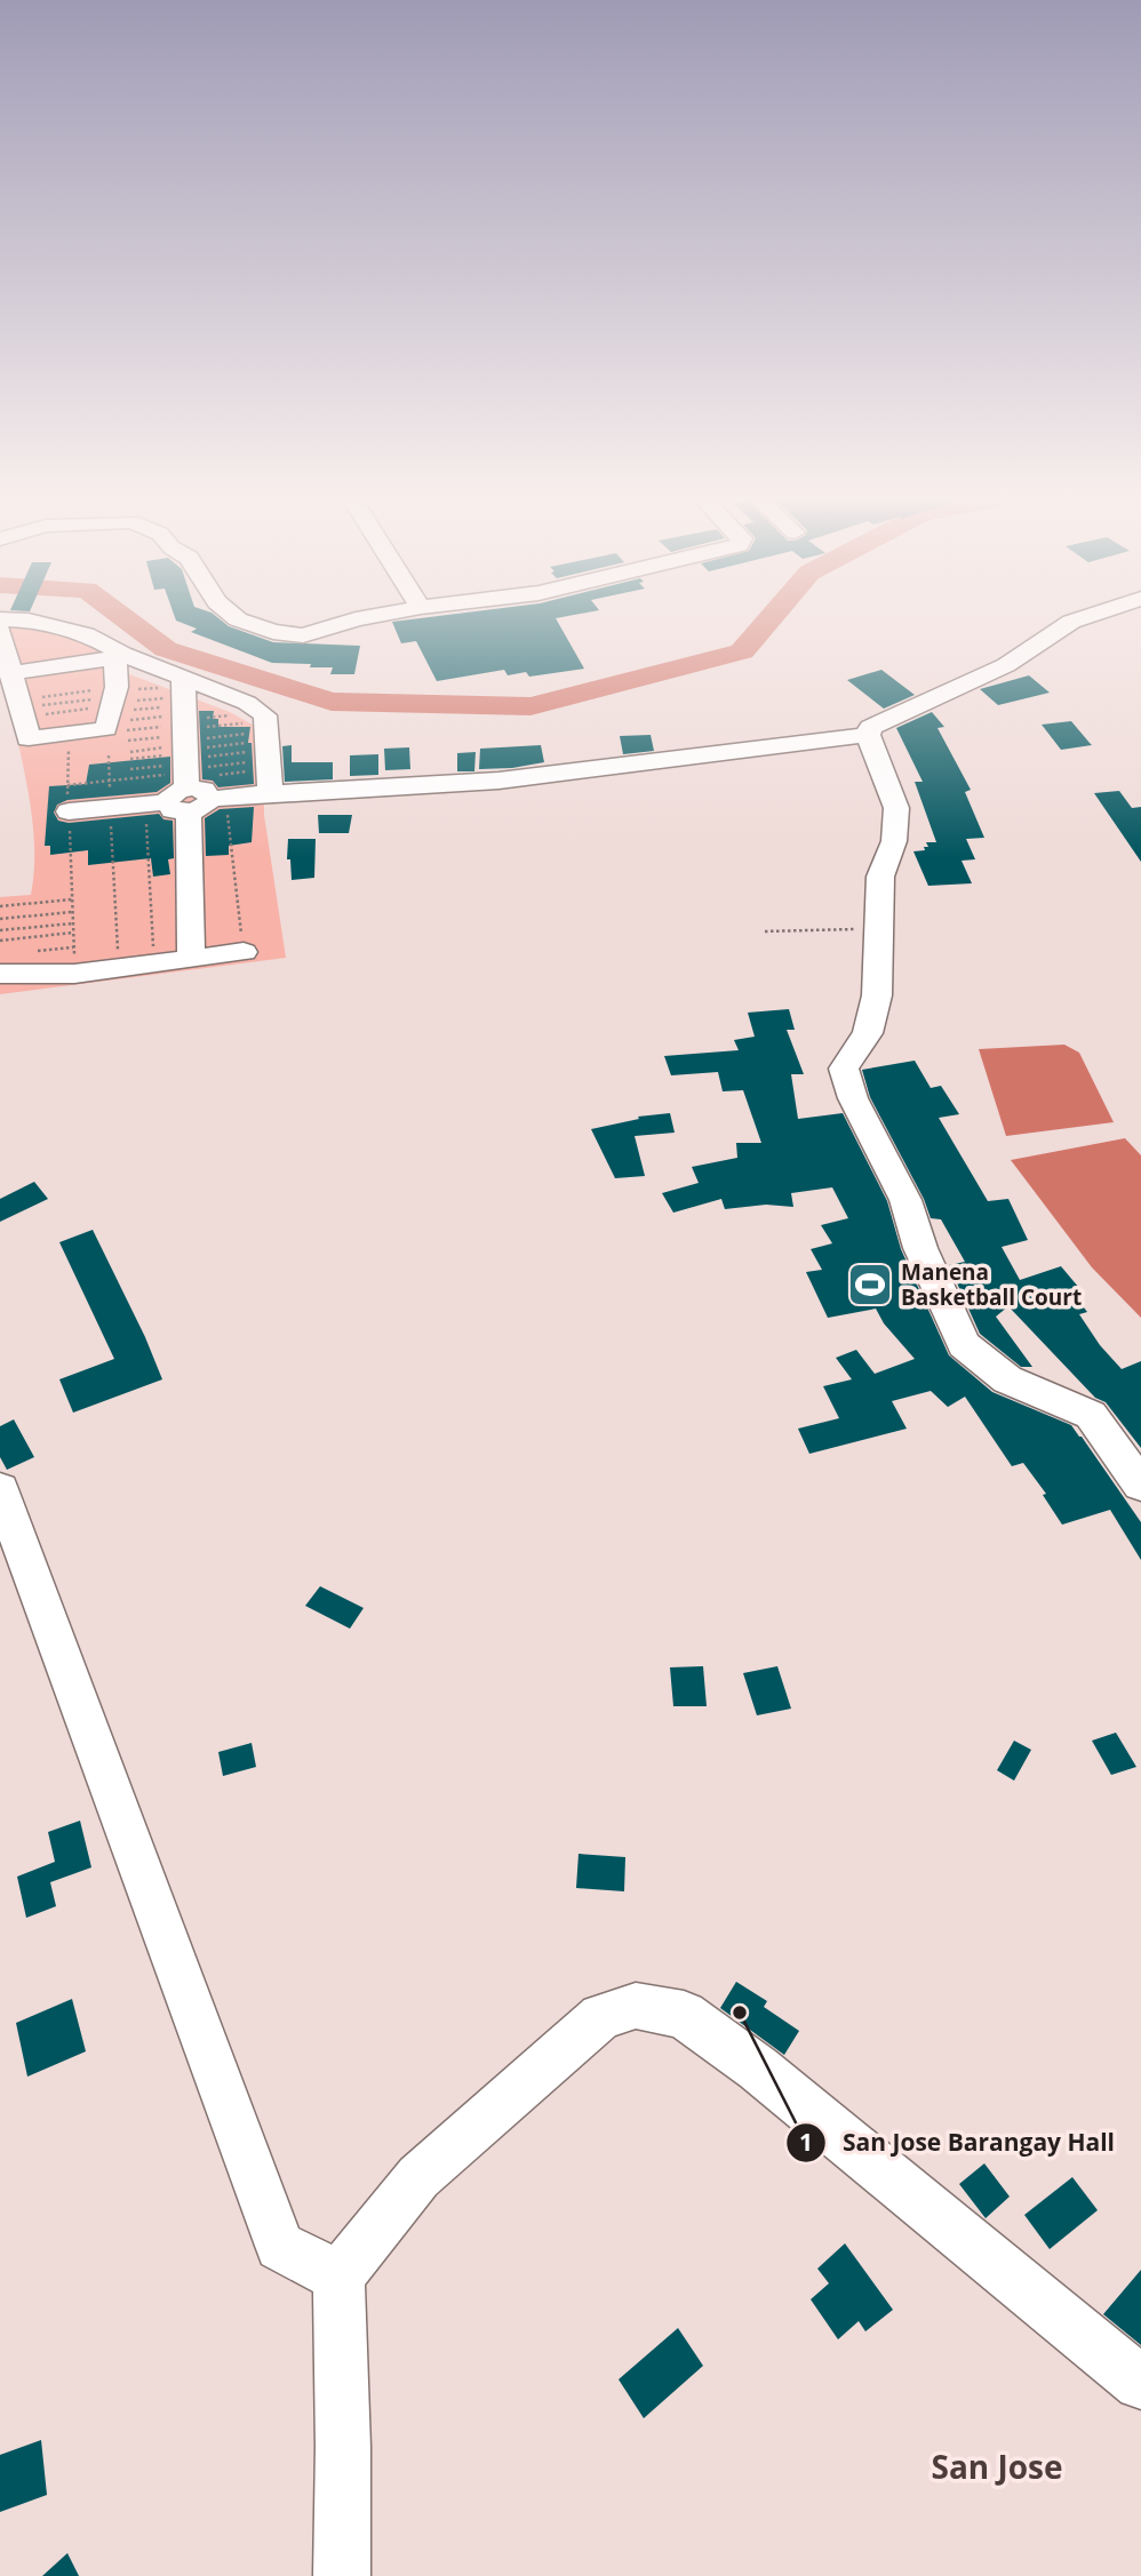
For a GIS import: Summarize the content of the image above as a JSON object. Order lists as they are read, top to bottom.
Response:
{
  "districts": ["San Jose"],
  "places": {
    "sports": ["Manena Basketball Court"],
    "other": ["San Jose Barangay Hall"]
  }
}
